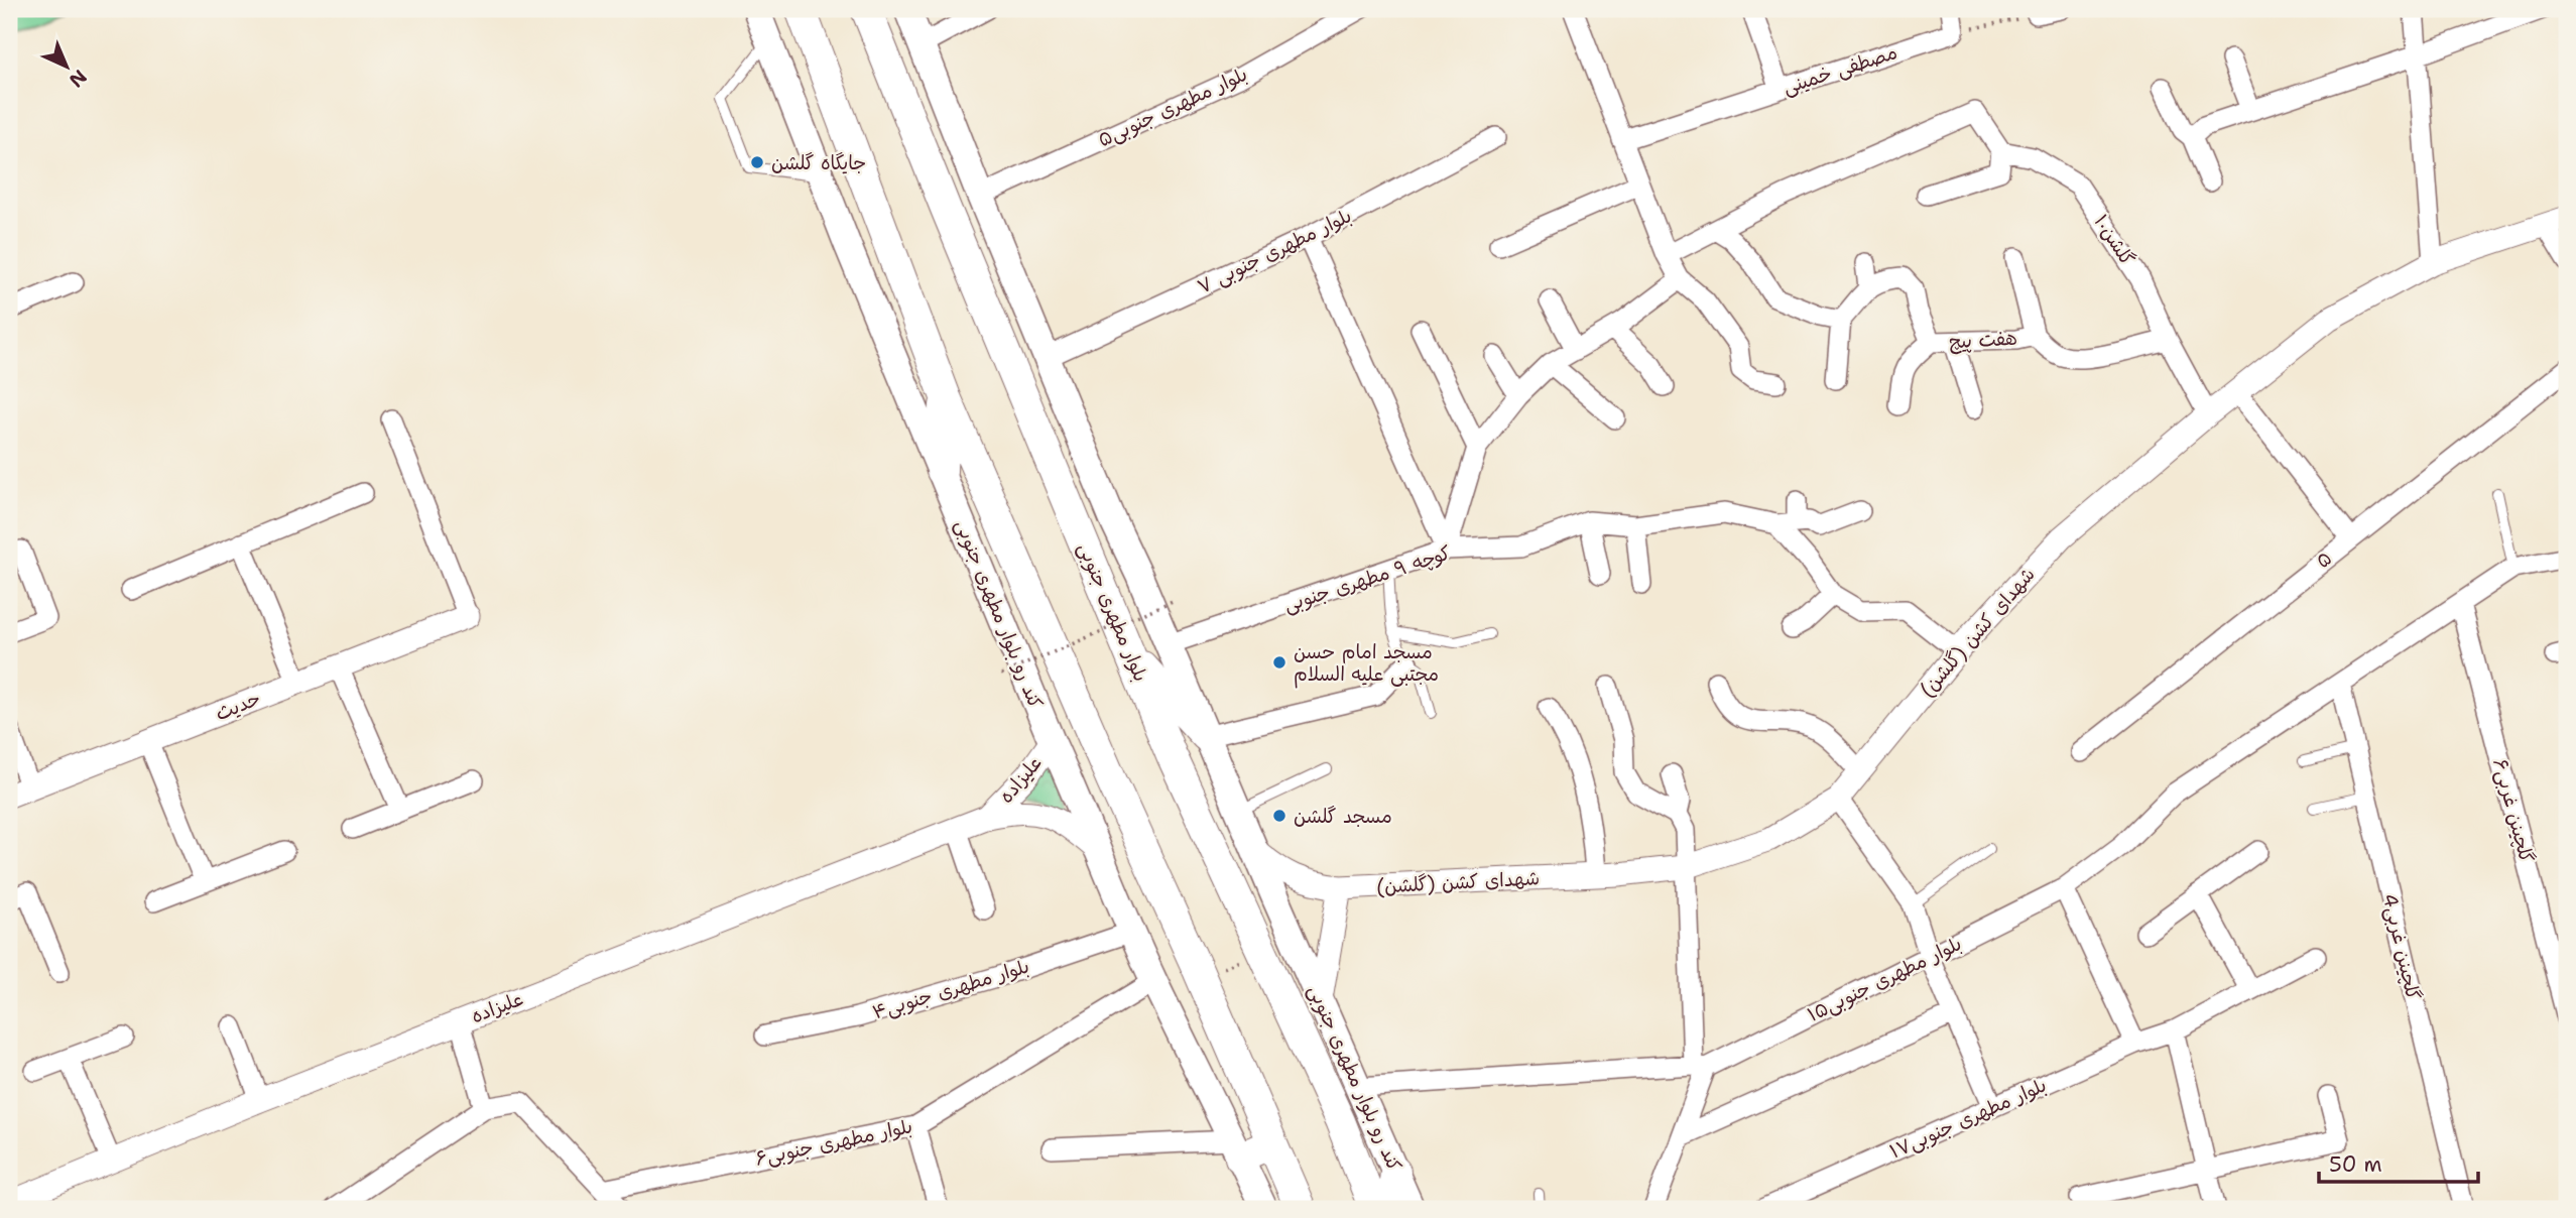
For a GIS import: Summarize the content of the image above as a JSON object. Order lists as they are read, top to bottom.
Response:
{
  "streets": {
    "main road": ["بلوار مطهری جنوبی", "کند رو بلوار مطهری جنوبی"],
    "street": [
      "مصطفی خمینی",
      "۵بلوار مطهری جنوبی",
      "گلشن۱۰",
      "۷ بلوار مطهری جنوبی",
      "هفت پیچ",
      "۵",
      "کوچه ۹ مطهری جنوبی",
      "شهدای کشن (گلشن)",
      "حدیث",
      "علیزاده",
      "گلچینن غربی۶",
      "4گلچینن غربی",
      "بلوار مطهری جنوبی۱۵",
      "بلوار مطهری جنوبی۴",
      "بلوار مطهری جنوبی۱۷",
      "بلوار مطهری جنوبی۶"
    ]
  },
  "crossings": [
    ["۵بلوار مطهری جنوبی", "کند رو بلوار مطهری جنوبی"],
    ["گلشن۱۰", "هفت پیچ"],
    ["گلشن۱۰", "شهدای کشن (گلشن)"],
    ["۷ بلوار مطهری جنوبی", "کند رو بلوار مطهری جنوبی"],
    ["کوچه ۹ مطهری جنوبی", "کند رو بلوار مطهری جنوبی"],
    ["کند رو بلوار مطهری جنوبی", "شهدای کشن (گلشن)"],
    ["کند رو بلوار مطهری جنوبی", "علیزاده"],
    ["کند رو بلوار مطهری جنوبی", "بلوار مطهری جنوبی۱۵"],
    ["کند رو بلوار مطهری جنوبی", "بلوار مطهری جنوبی۴"],
    ["کند رو بلوار مطهری جنوبی", "بلوار مطهری جنوبی۶"],
    ["گلچینن غربی۶", "بلوار مطهری جنوبی۱۵"],
    ["4گلچینن غربی", "بلوار مطهری جنوبی۱۵"]
  ],
  "places": ["جایگاه گلشن", "مسجد امام حسن مجتبی علیه السلام", "مسجد گلشن"],
  "scale_bar": "50 m",
  "north": "bottom right"
}
